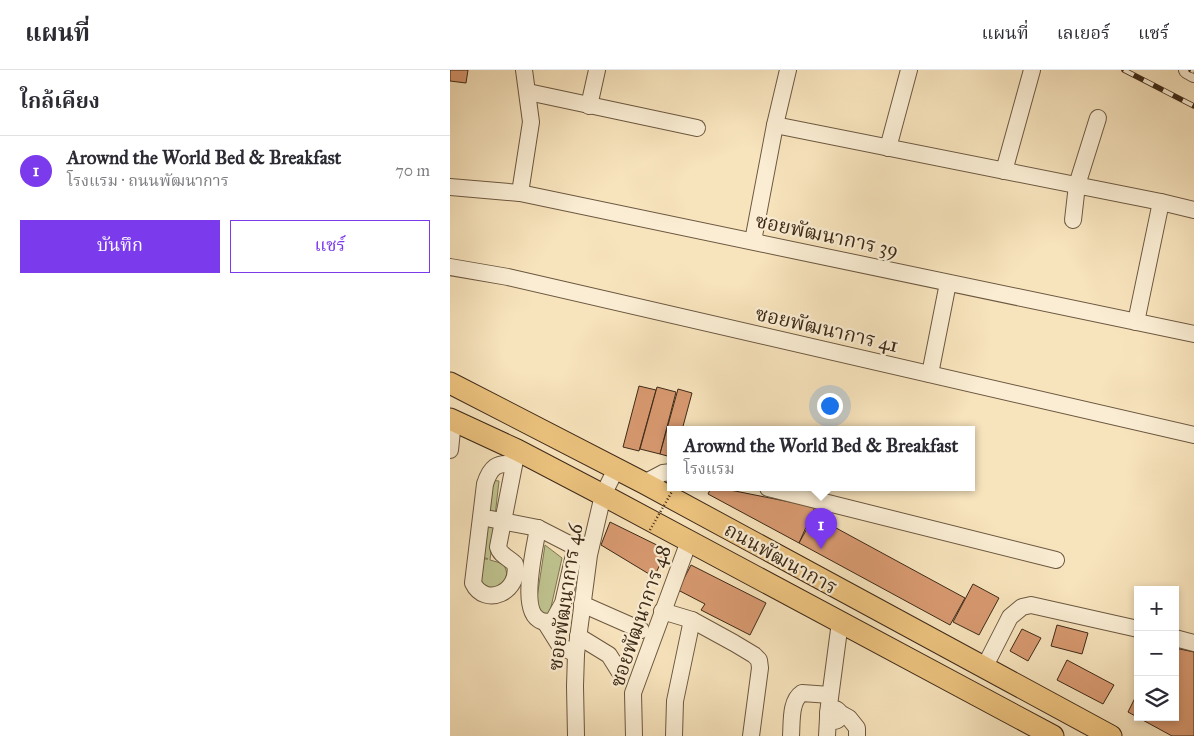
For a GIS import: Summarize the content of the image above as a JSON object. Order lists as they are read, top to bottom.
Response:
{
  "streets": {
    "main road": ["ถนนพัฒนาการ"],
    "street": [
      "ซอยพัฒนาการ 39",
      "ซอยพัฒนาการ 41",
      "ซอยพัฒนาการ 46",
      "ซอยพัฒนาการ 48"
    ]
  },
  "crossings": [
    ["ถนนพัฒนาการ", "ซอยพัฒนาการ 46"],
    ["ถนนพัฒนาการ", "ซอยพัฒนาการ 48"]
  ],
  "page": {
    "header": "แผนที่",
    "nav": ["แผนที่", "เลเยอร์", "แชร์"],
    "heading": "ใกล้เคียง",
    "list": [
      {
        "mark": "1",
        "name": "Arownd the World Bed & Breakfast",
        "note": "โรงแรม · ถนนพัฒนาการ",
        "value": "70 m"
      }
    ],
    "buttons": ["บันทึก", "แชร์"],
    "popup": ["Arownd the World Bed & Breakfast", "โรงแรม"],
    "pins": "1",
    "map_buttons": ["+", "−"]
  }
}
